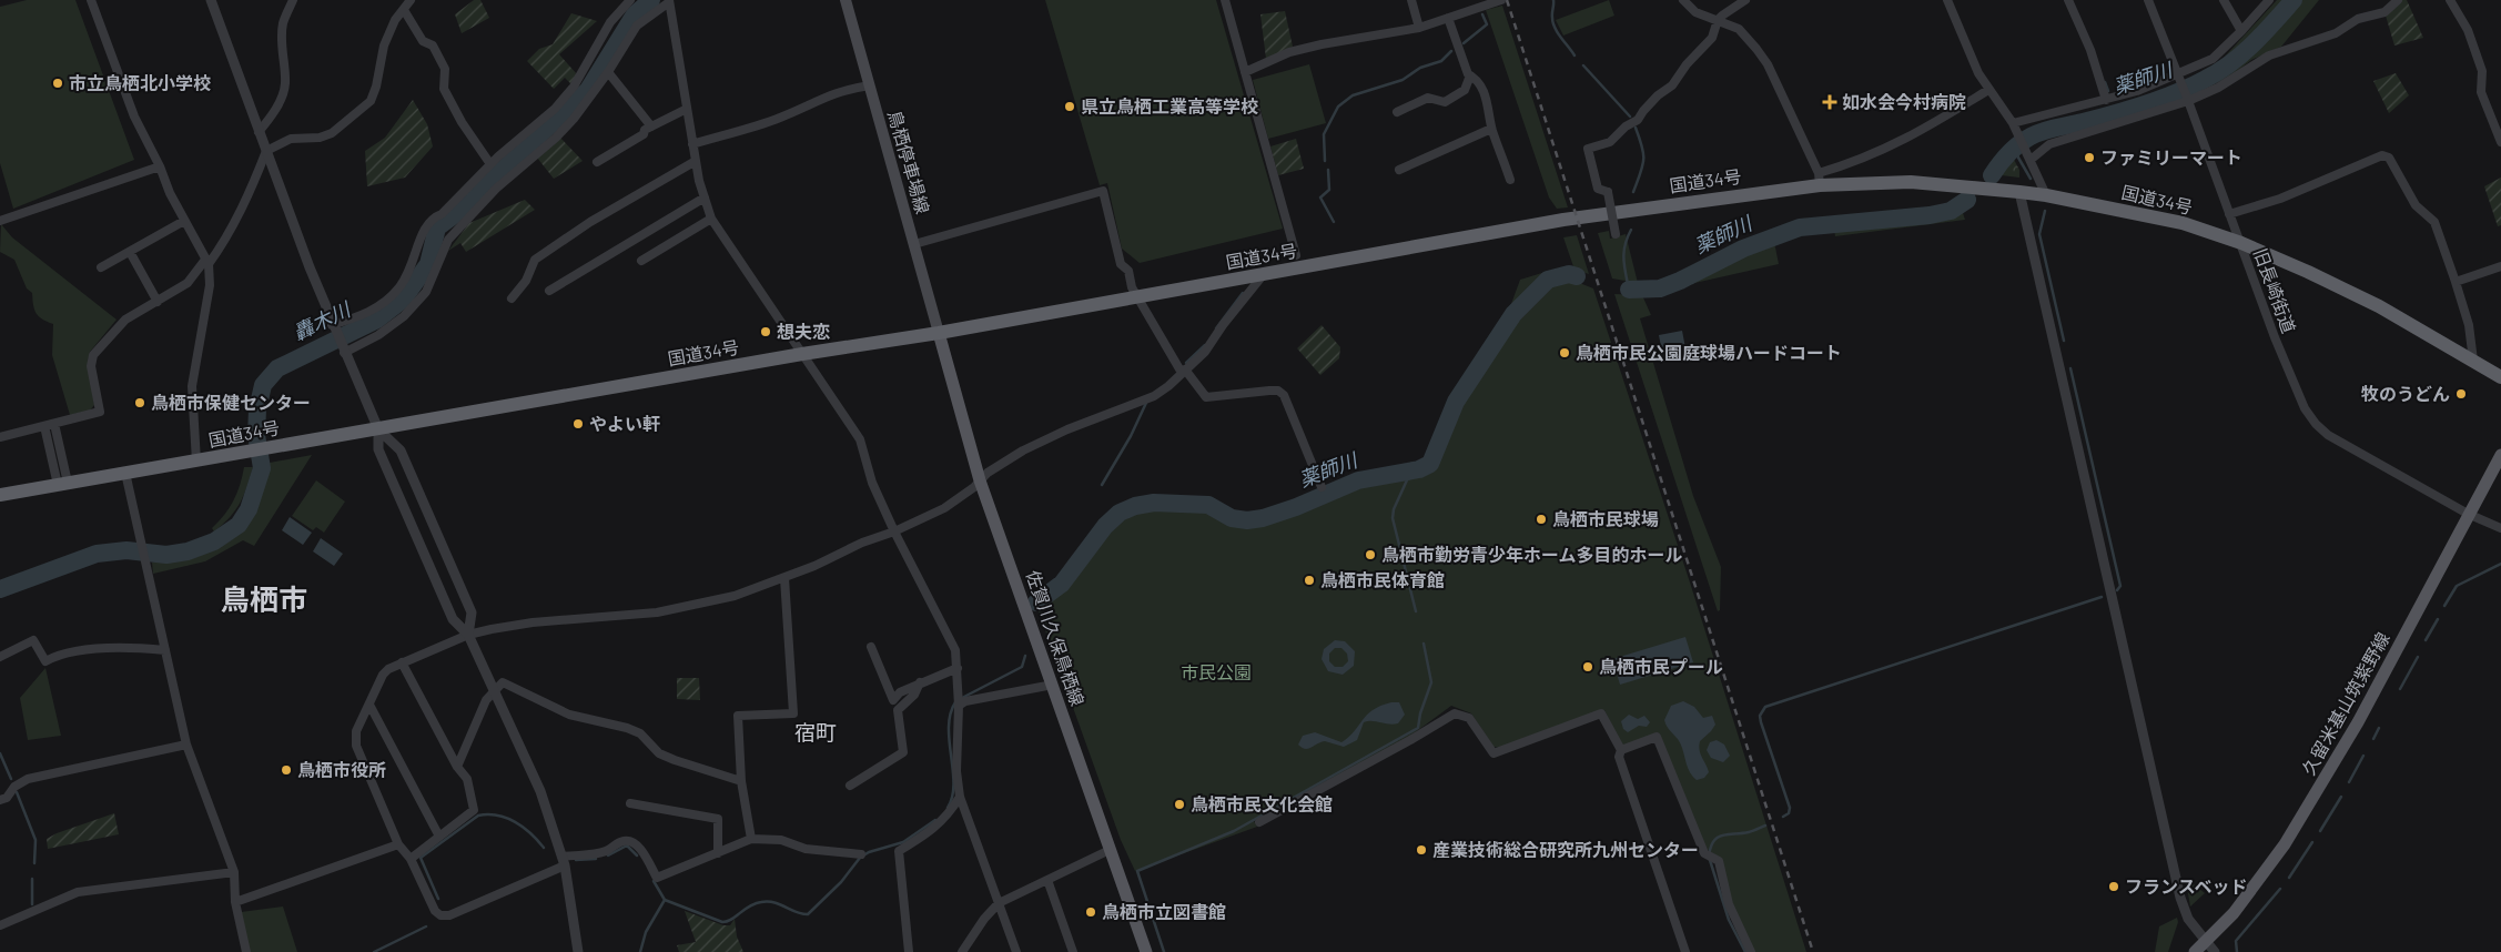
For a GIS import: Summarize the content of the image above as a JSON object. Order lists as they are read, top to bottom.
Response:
{
  "streets": {
    "highway": ["国道34号"],
    "main road": ["鳥栖停車場線", "佐賀川久保鳥栖線", "久留米基山筑紫野線"],
    "street": ["旧長崎街道"]
  },
  "crossings": [
    ["鳥栖停車場線", "国道34号"],
    ["鳥栖停車場線", "佐賀川久保鳥栖線"],
    ["国道34号", "旧長崎街道"],
    ["国道34号", "佐賀川久保鳥栖線"],
    ["旧長崎街道", "久留米基山筑紫野線"]
  ],
  "districts": ["鳥栖市", "宿町"],
  "water": ["薬師川", "轟木川"],
  "parks": ["市民公園"],
  "places": {
    "other": [
      "市立鳥栖北小学校",
      "県立鳥栖工業高等学校",
      "ファミリーマート",
      "想夫恋",
      "鳥栖市民公園庭球場ハードコート",
      "牧のうどん",
      "鳥栖市保健センター",
      "やよい軒",
      "鳥栖市民球場",
      "鳥栖市勤労青少年ホーム多目的ホール",
      "鳥栖市民体育館",
      "鳥栖市民プール",
      "鳥栖市役所",
      "鳥栖市民文化会館",
      "産業技術総合研究所九州センター",
      "フランスベッド",
      "鳥栖市立図書館"
    ],
    "health": ["如水会今村病院"]
  }
}
